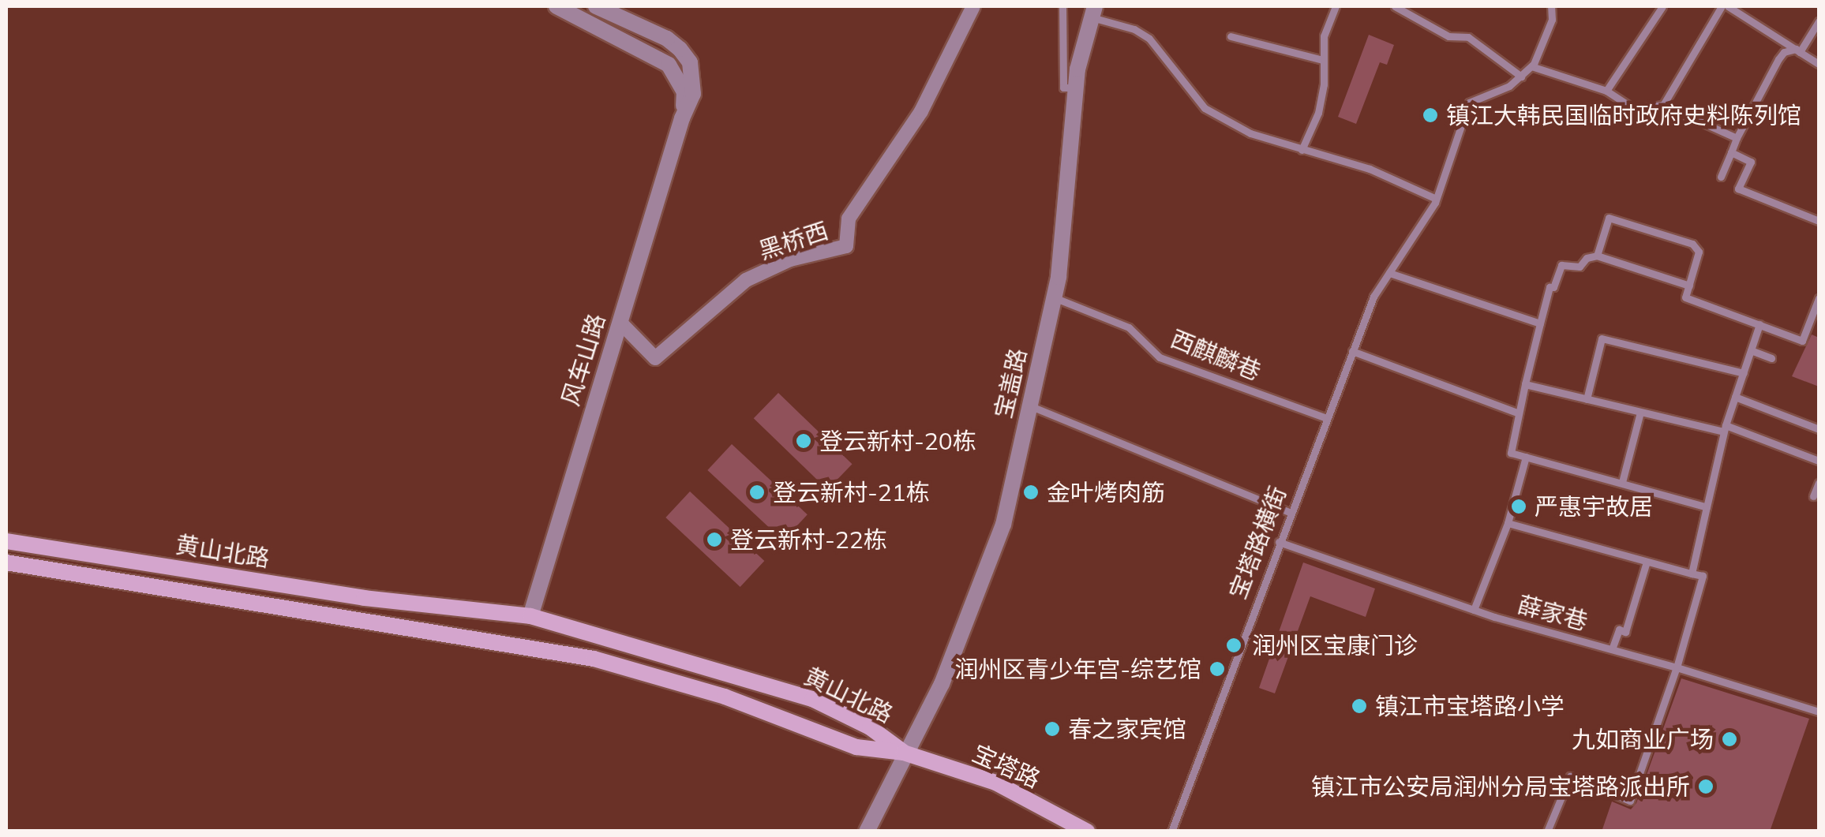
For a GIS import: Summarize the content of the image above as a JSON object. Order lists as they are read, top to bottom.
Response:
{
  "streets": {
    "main road": ["黄山北路", "宝塔路"],
    "street": ["黑桥西", "风车山路", "宝盖路"],
    "lane": ["西麒麟巷", "宝塔路横街", "薛家巷"]
  },
  "crossings": [
    ["黑桥西", "风车山路"],
    ["西麒麟巷", "宝盖路"],
    ["西麒麟巷", "宝塔路横街"],
    ["风车山路", "黄山北路"],
    ["宝盖路", "黄山北路"],
    ["宝盖路", "宝塔路"],
    ["宝塔路横街", "薛家巷"],
    ["黄山北路", "宝塔路"]
  ],
  "places": [
    "镇江大韩民国临时政府史料陈列馆",
    "登云新村-20栋",
    "登云新村-21栋",
    "金叶烤肉筋",
    "严惠宇故居",
    "登云新村-22栋",
    "润州区宝康门诊",
    "润州区青少年宫-综艺馆",
    "镇江市宝塔路小学",
    "春之家宾馆",
    "九如商业广场",
    "镇江市公安局润州分局宝塔路派出所"
  ]
}
